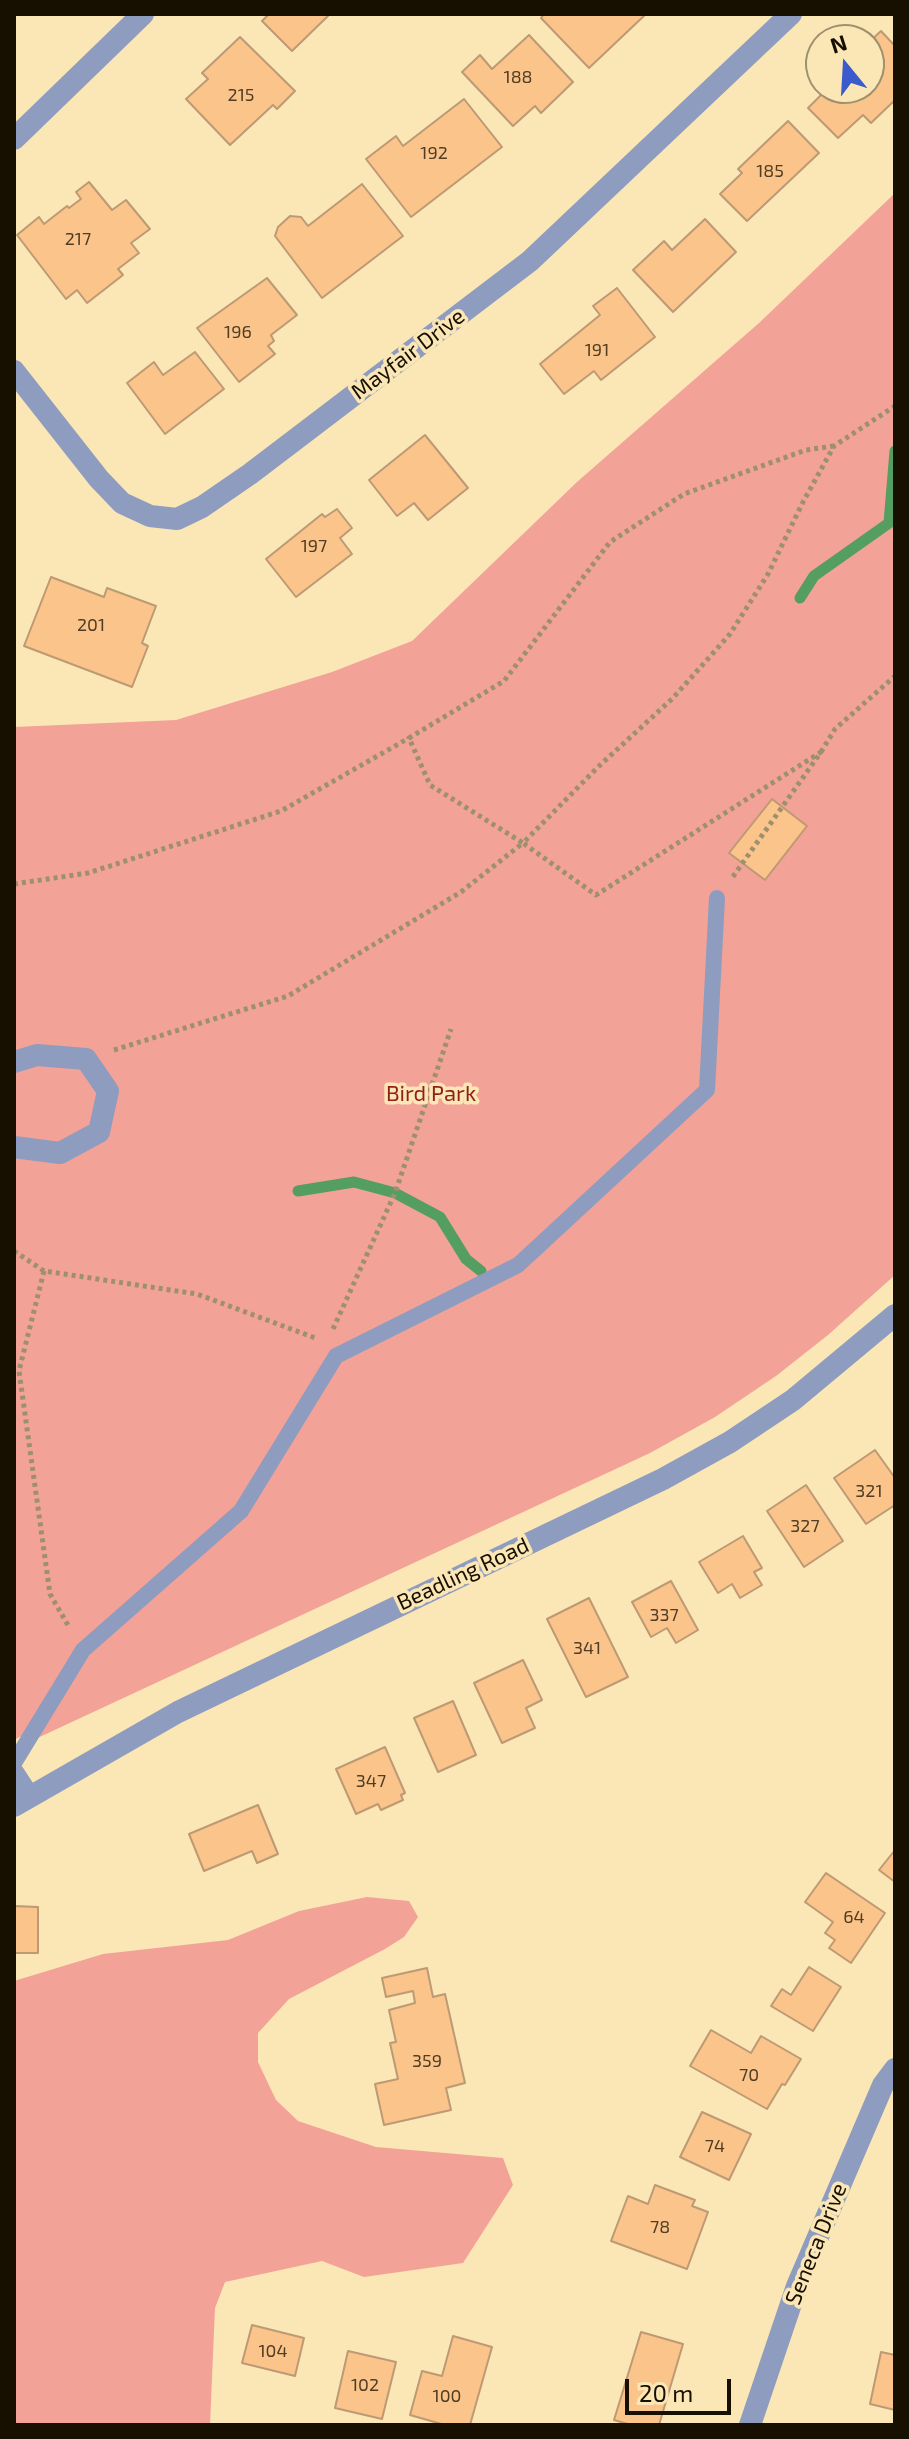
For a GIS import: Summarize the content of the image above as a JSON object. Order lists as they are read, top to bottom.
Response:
{
  "streets": {
    "street": ["Mayfair Drive", "Beadling Road", "Seneca Drive"]
  },
  "parks": ["Bird Park"],
  "house_numbers": [
    "188",
    "215",
    "192",
    "185",
    "217",
    "196",
    "191",
    "197",
    "201",
    "321",
    "327",
    "337",
    "341",
    "347",
    "64",
    "359",
    "70",
    "74",
    "78",
    "104",
    "102",
    "100"
  ],
  "scale_bar": "20 m",
  "north": "top"
}
